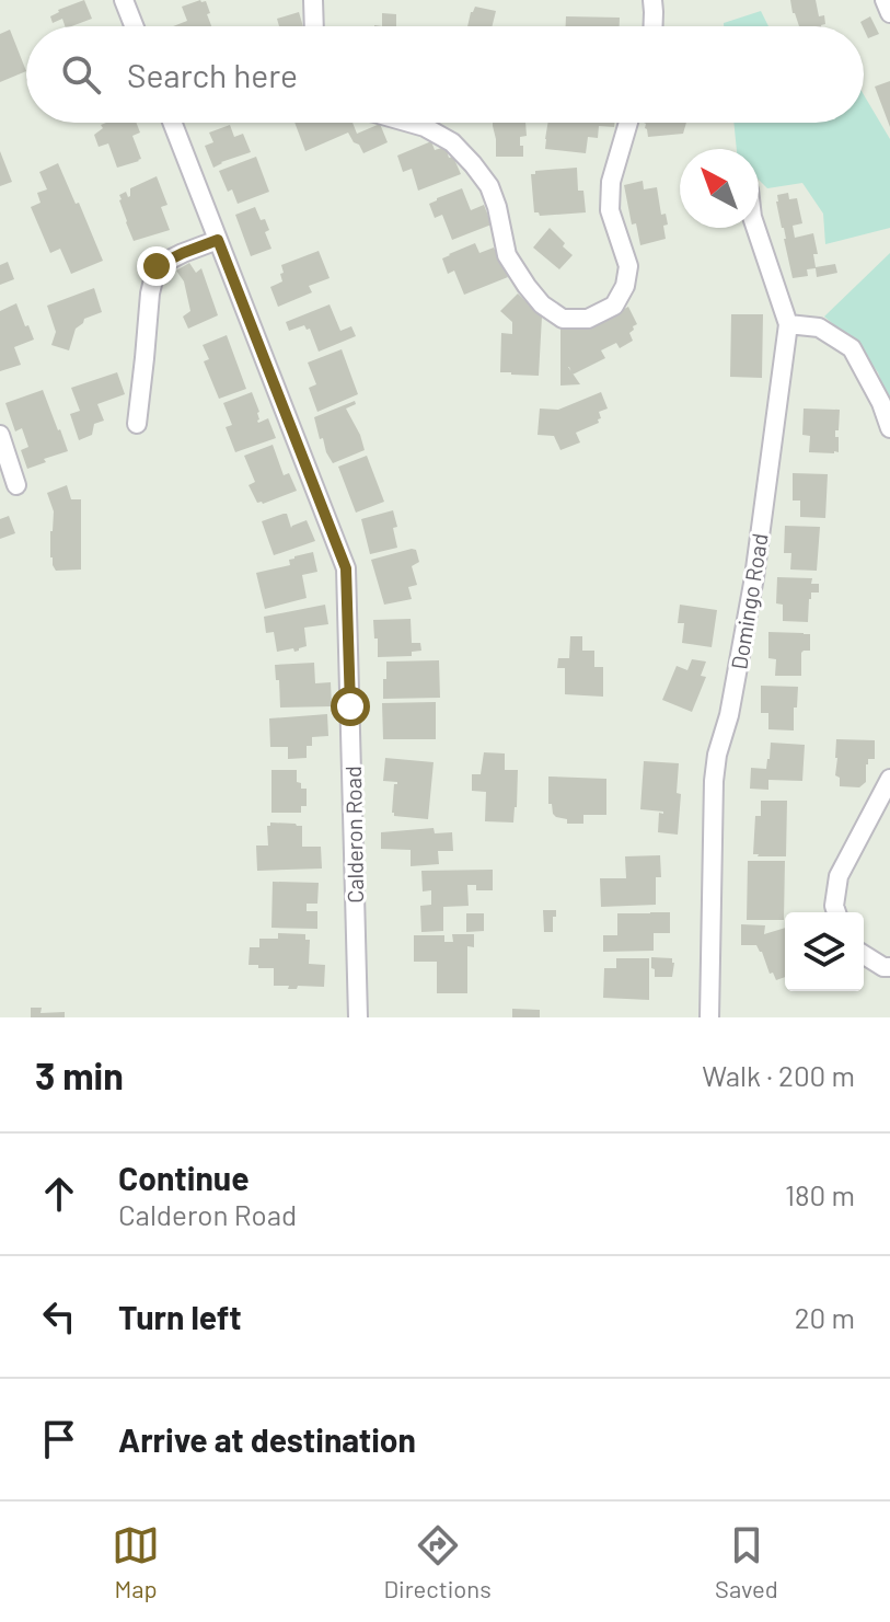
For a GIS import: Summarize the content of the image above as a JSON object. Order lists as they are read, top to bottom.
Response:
{
  "streets": {
    "street": ["Domingo Road", "Calderon Road"]
  },
  "north": "top left",
  "page": {
    "search": "Search here",
    "heading": ["3 min", "Walk · 200 m"],
    "list": [
      ["Continue", "Calderon Road", "180 m"],
      ["Turn left", "20 m"],
      "Arrive at destination"
    ],
    "nav": ["Map", "Directions", "Saved"]
  }
}
